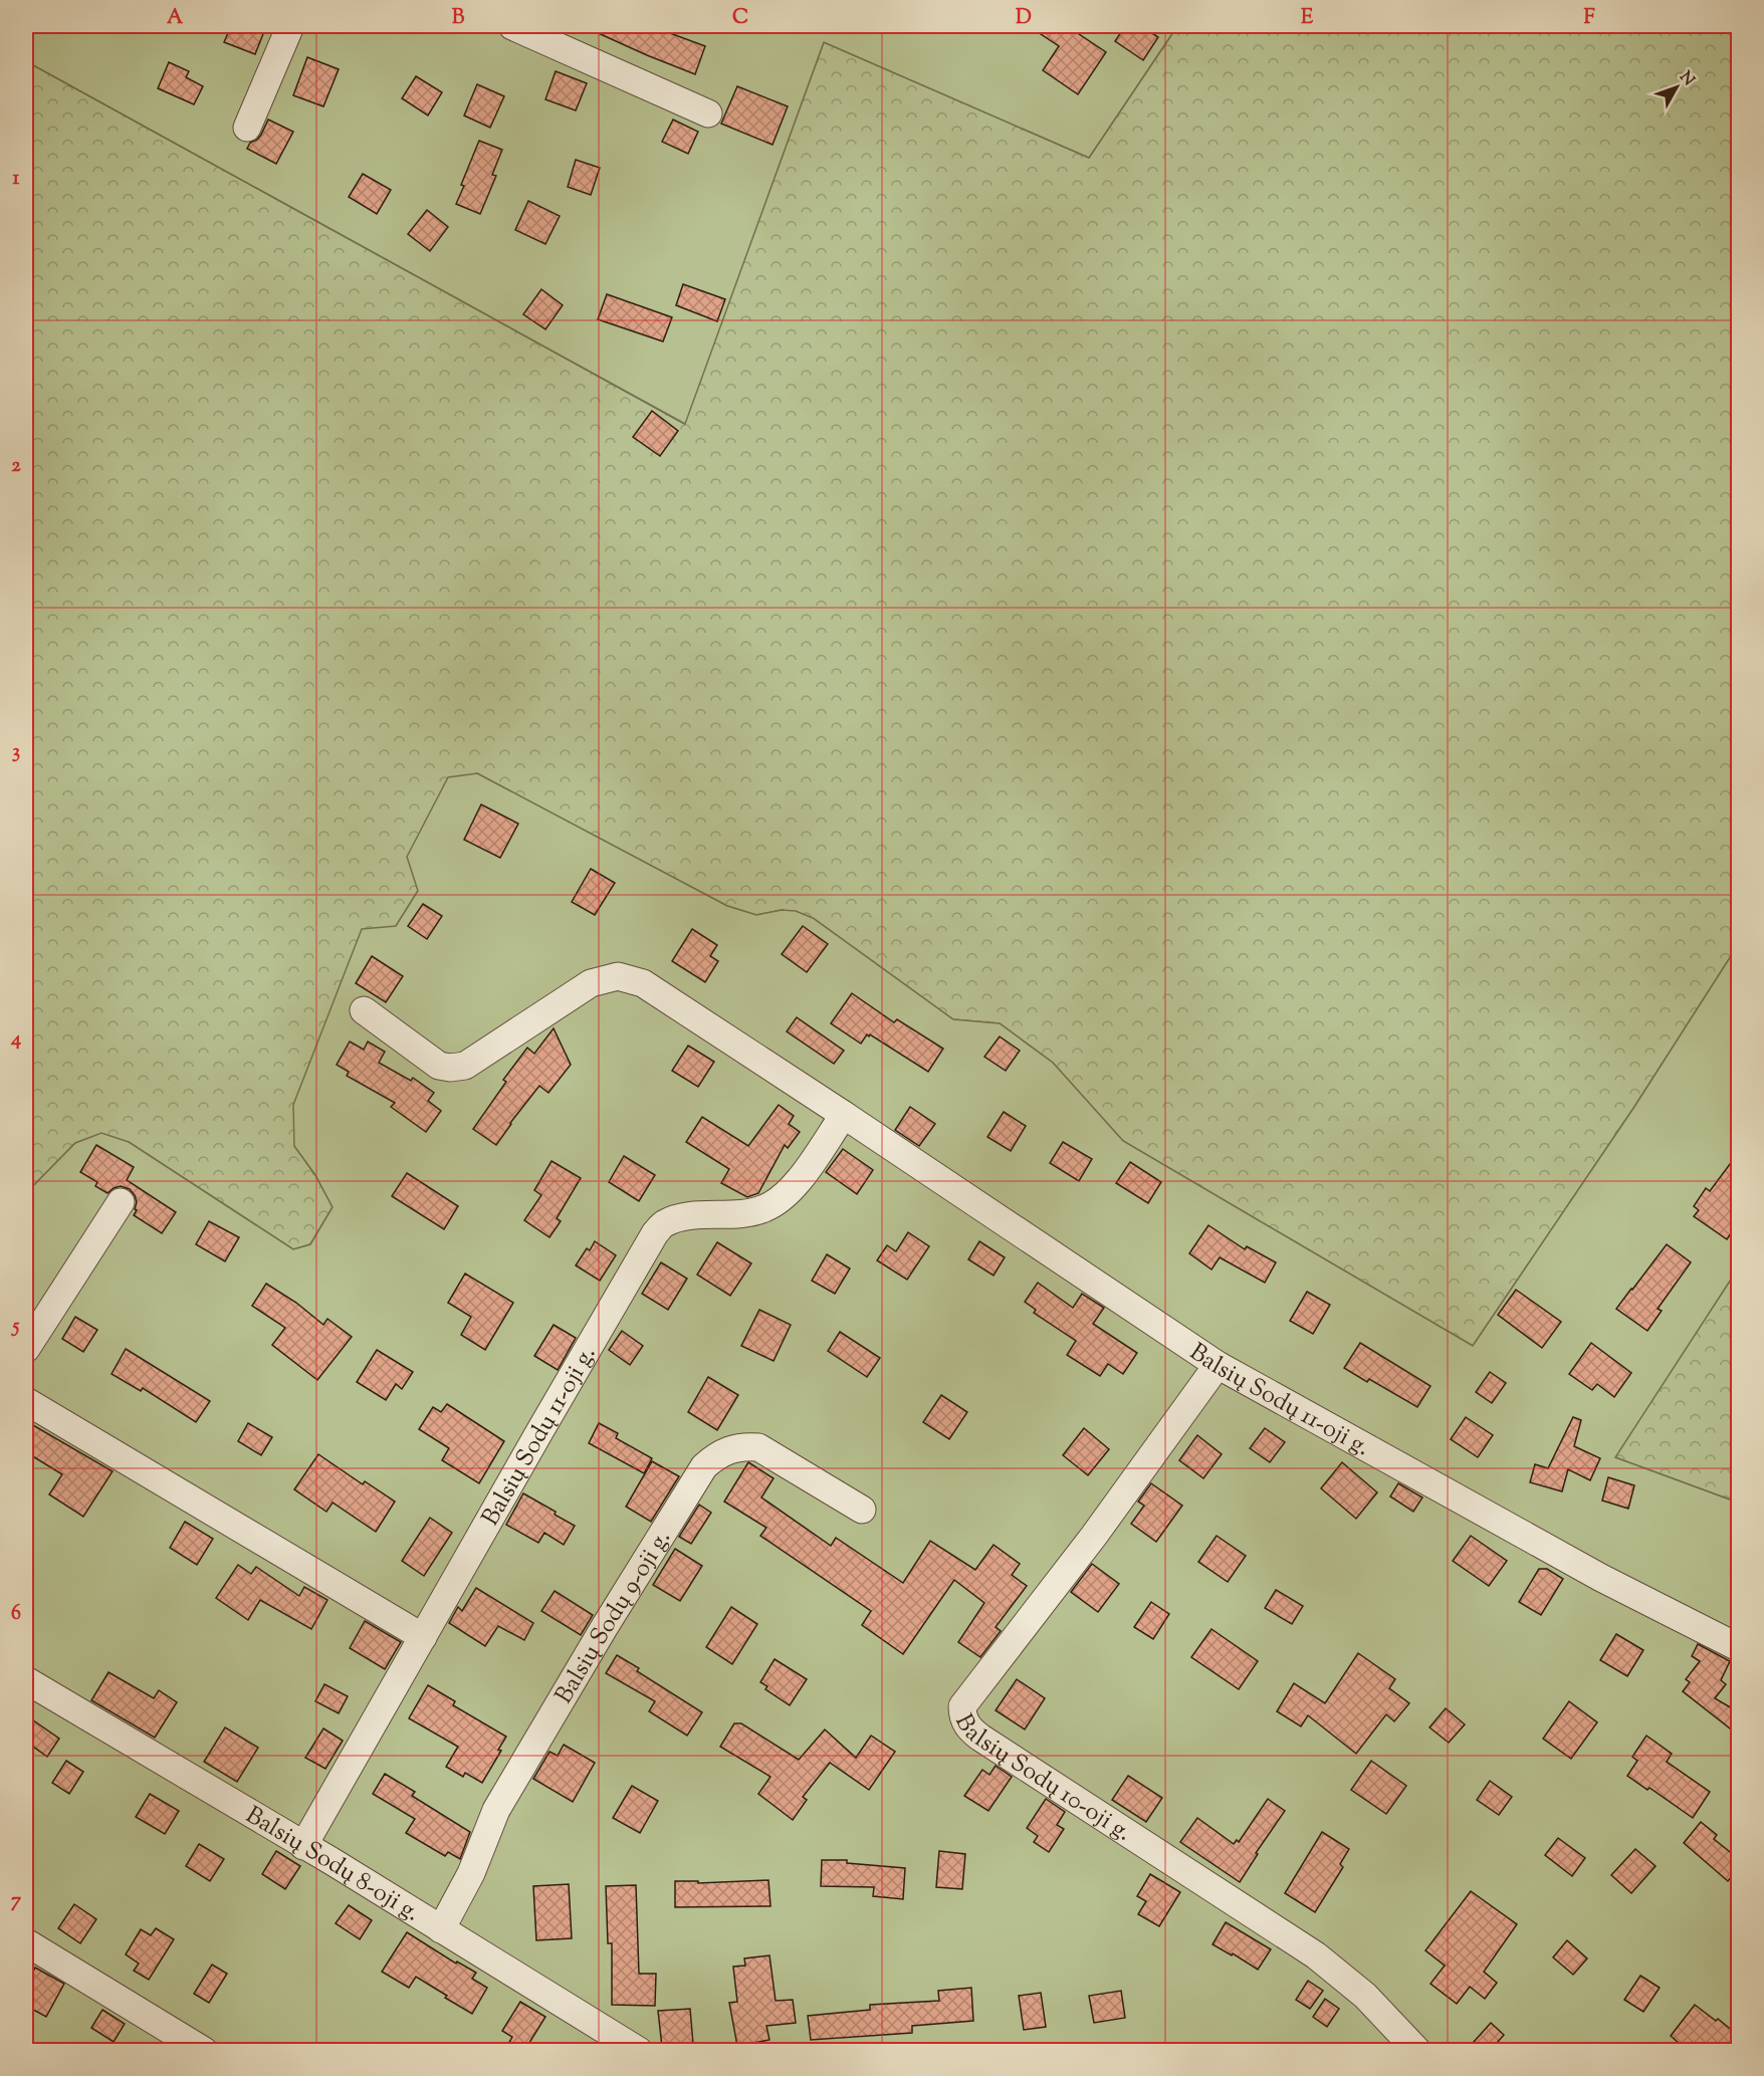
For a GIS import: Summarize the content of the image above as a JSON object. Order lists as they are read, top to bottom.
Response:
{
  "streets": {
    "street": [
      "Balsių Sodų 11-oji g.",
      "Balsių Sodų 9-oji g.",
      "Balsių Sodų 10-oji g.",
      "Balsių Sodų 8-oji g."
    ]
  },
  "crossings": [
    ["Balsių Sodų 11-oji g.", "Balsių Sodų 10-oji g."],
    ["Balsių Sodų 11-oji g.", "Balsių Sodų 8-oji g."],
    ["Balsių Sodų 9-oji g.", "Balsių Sodų 8-oji g."]
  ],
  "north": "top right",
  "grid": {
    "columns": [
      "A",
      "B",
      "C",
      "D",
      "E",
      "F"
    ],
    "rows": [
      "1",
      "2",
      "3",
      "4",
      "5",
      "6",
      "7"
    ]
  }
}
